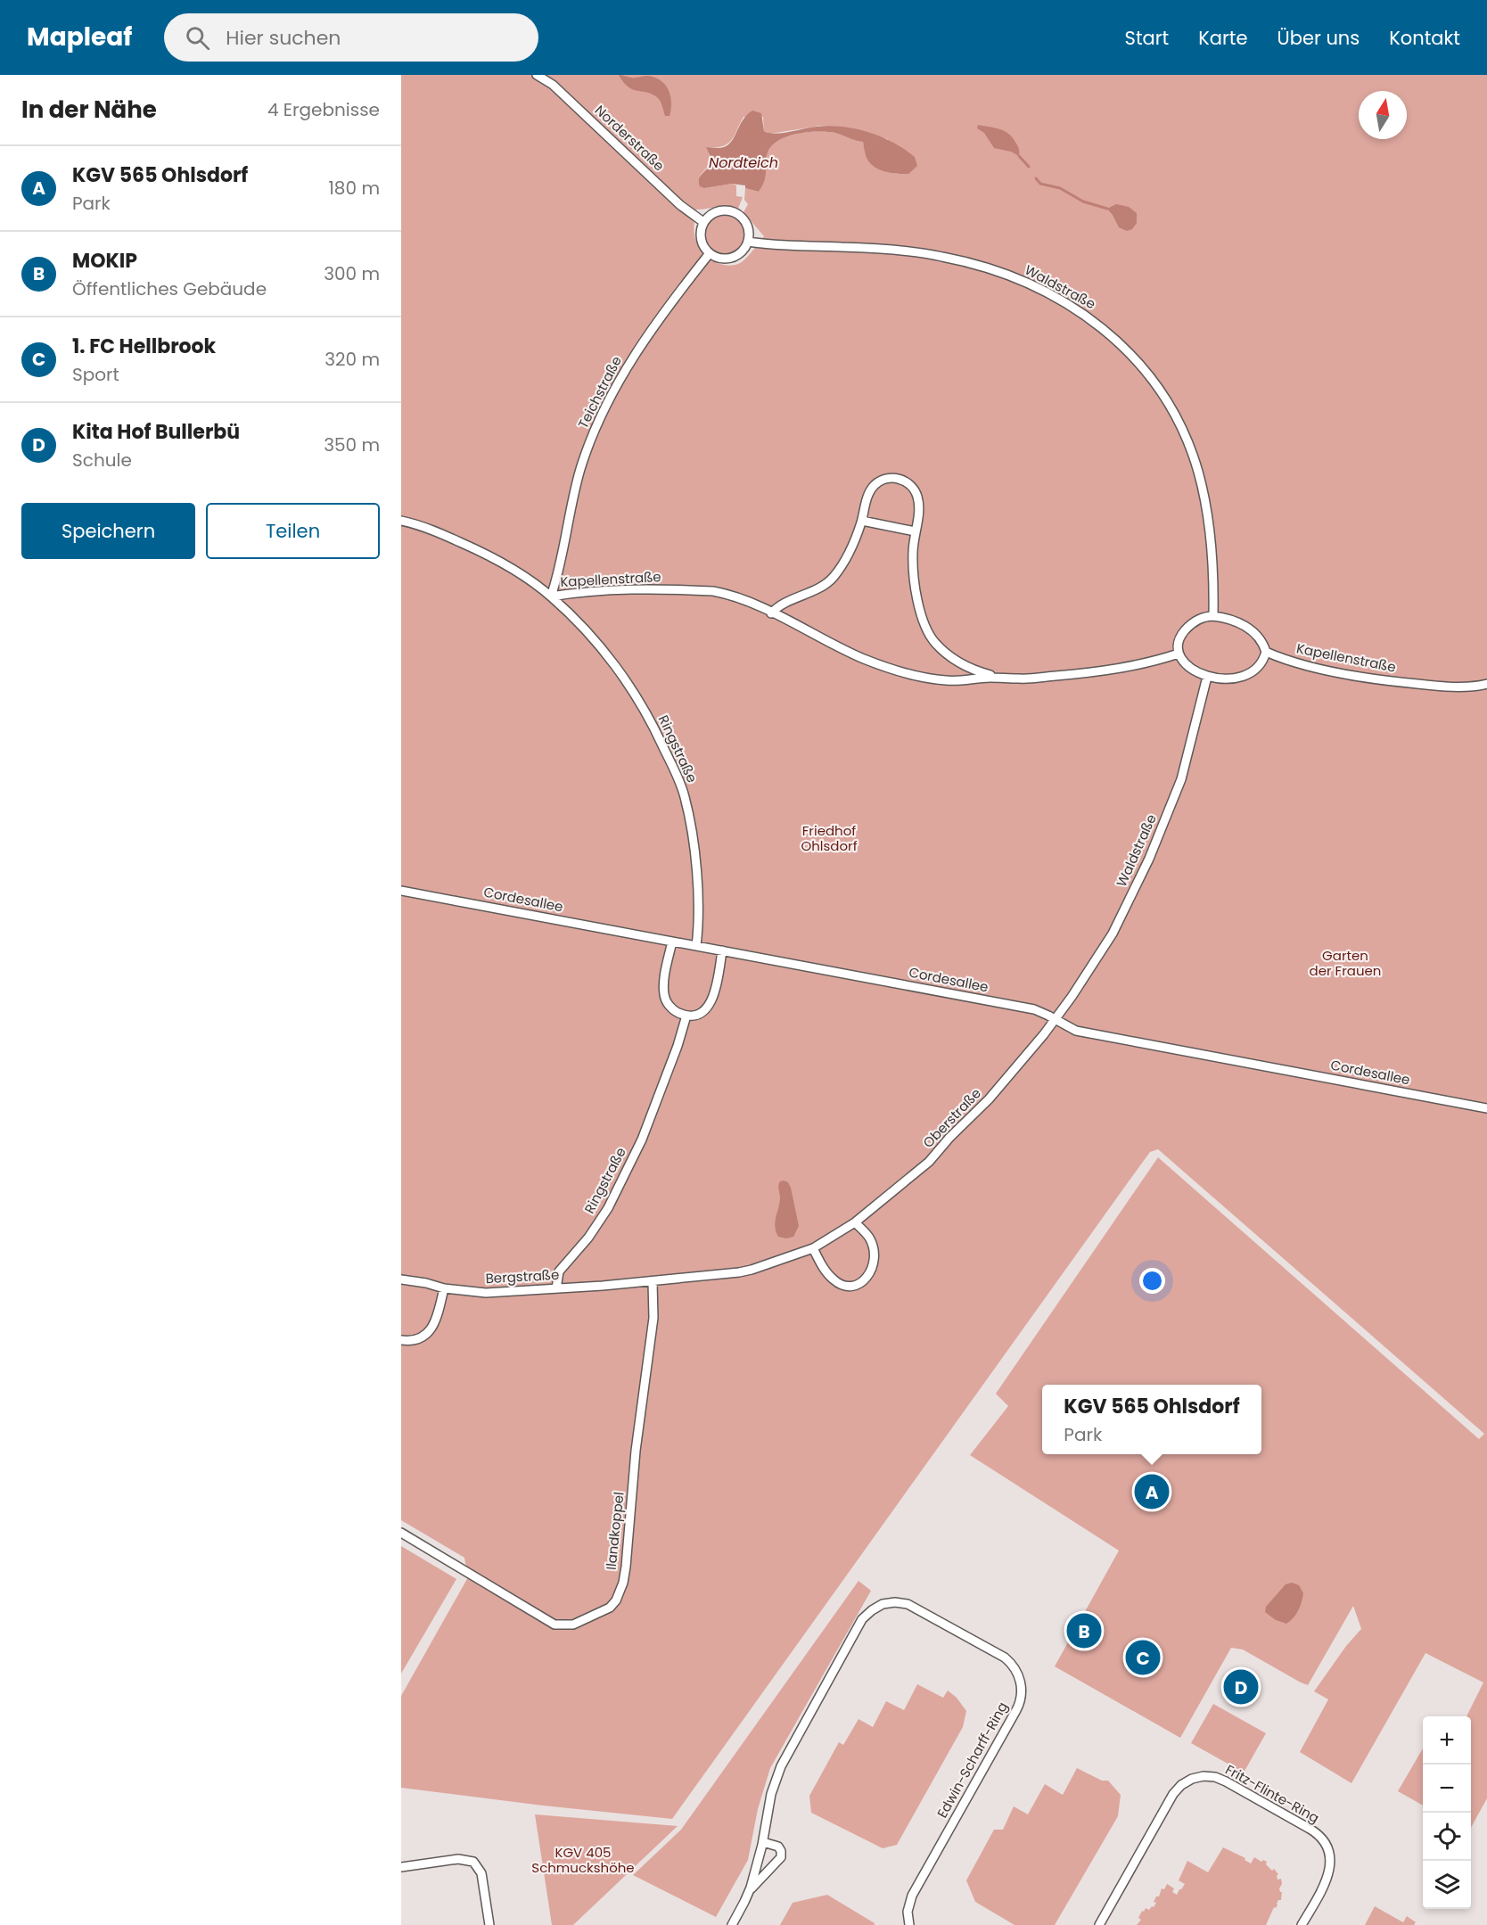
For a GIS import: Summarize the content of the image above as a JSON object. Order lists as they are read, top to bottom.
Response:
{
  "streets": {
    "street": [
      "Norderstraße",
      "Waldstraße",
      "Teichstraße",
      "Kapellenstraße",
      "Ringstraße",
      "Cordesallee",
      "Oberstraße",
      "Bergstraße",
      "Ilandkoppel",
      "Edwin-Scharff-Ring",
      "Fritz-Flinte-Ring"
    ]
  },
  "crossings": [
    ["Norderstraße", "Waldstraße"],
    ["Norderstraße", "Teichstraße"],
    ["Waldstraße", "Teichstraße"],
    ["Waldstraße", "Kapellenstraße"],
    ["Waldstraße", "Cordesallee"],
    ["Waldstraße", "Oberstraße"],
    ["Teichstraße", "Kapellenstraße"],
    ["Teichstraße", "Ringstraße"],
    ["Kapellenstraße", "Ringstraße"],
    ["Ringstraße", "Cordesallee"],
    ["Ringstraße", "Bergstraße"],
    ["Cordesallee", "Oberstraße"],
    ["Oberstraße", "Bergstraße"],
    ["Oberstraße", "Ilandkoppel"]
  ],
  "water": ["Nordteich"],
  "parks": ["Friedhof Ohlsdorf", "Garten der Frauen", "KGV 405 Schmuckshöhe"],
  "north": "top",
  "page": {
    "header": "Mapleaf",
    "search": "Hier suchen",
    "nav": [
      "Start",
      "Karte",
      "Über uns",
      "Kontakt"
    ],
    "heading": ["In der Nähe", "4 Ergebnisse"],
    "list": [
      {
        "mark": "A",
        "name": "KGV 565 Ohlsdorf",
        "note": "Park",
        "value": "180 m"
      },
      {
        "mark": "B",
        "name": "MOKIP",
        "note": "Öffentliches Gebäude",
        "value": "300 m"
      },
      {
        "mark": "C",
        "name": "1. FC Hellbrook",
        "note": "Sport",
        "value": "320 m"
      },
      {
        "mark": "D",
        "name": "Kita Hof Bullerbü",
        "note": "Schule",
        "value": "350 m"
      }
    ],
    "buttons": ["Speichern", "Teilen"],
    "popup": ["KGV 565 Ohlsdorf", "Park"],
    "pins": [
      "A",
      "B",
      "C",
      "D"
    ],
    "map_buttons": ["+", "−"]
  }
}
